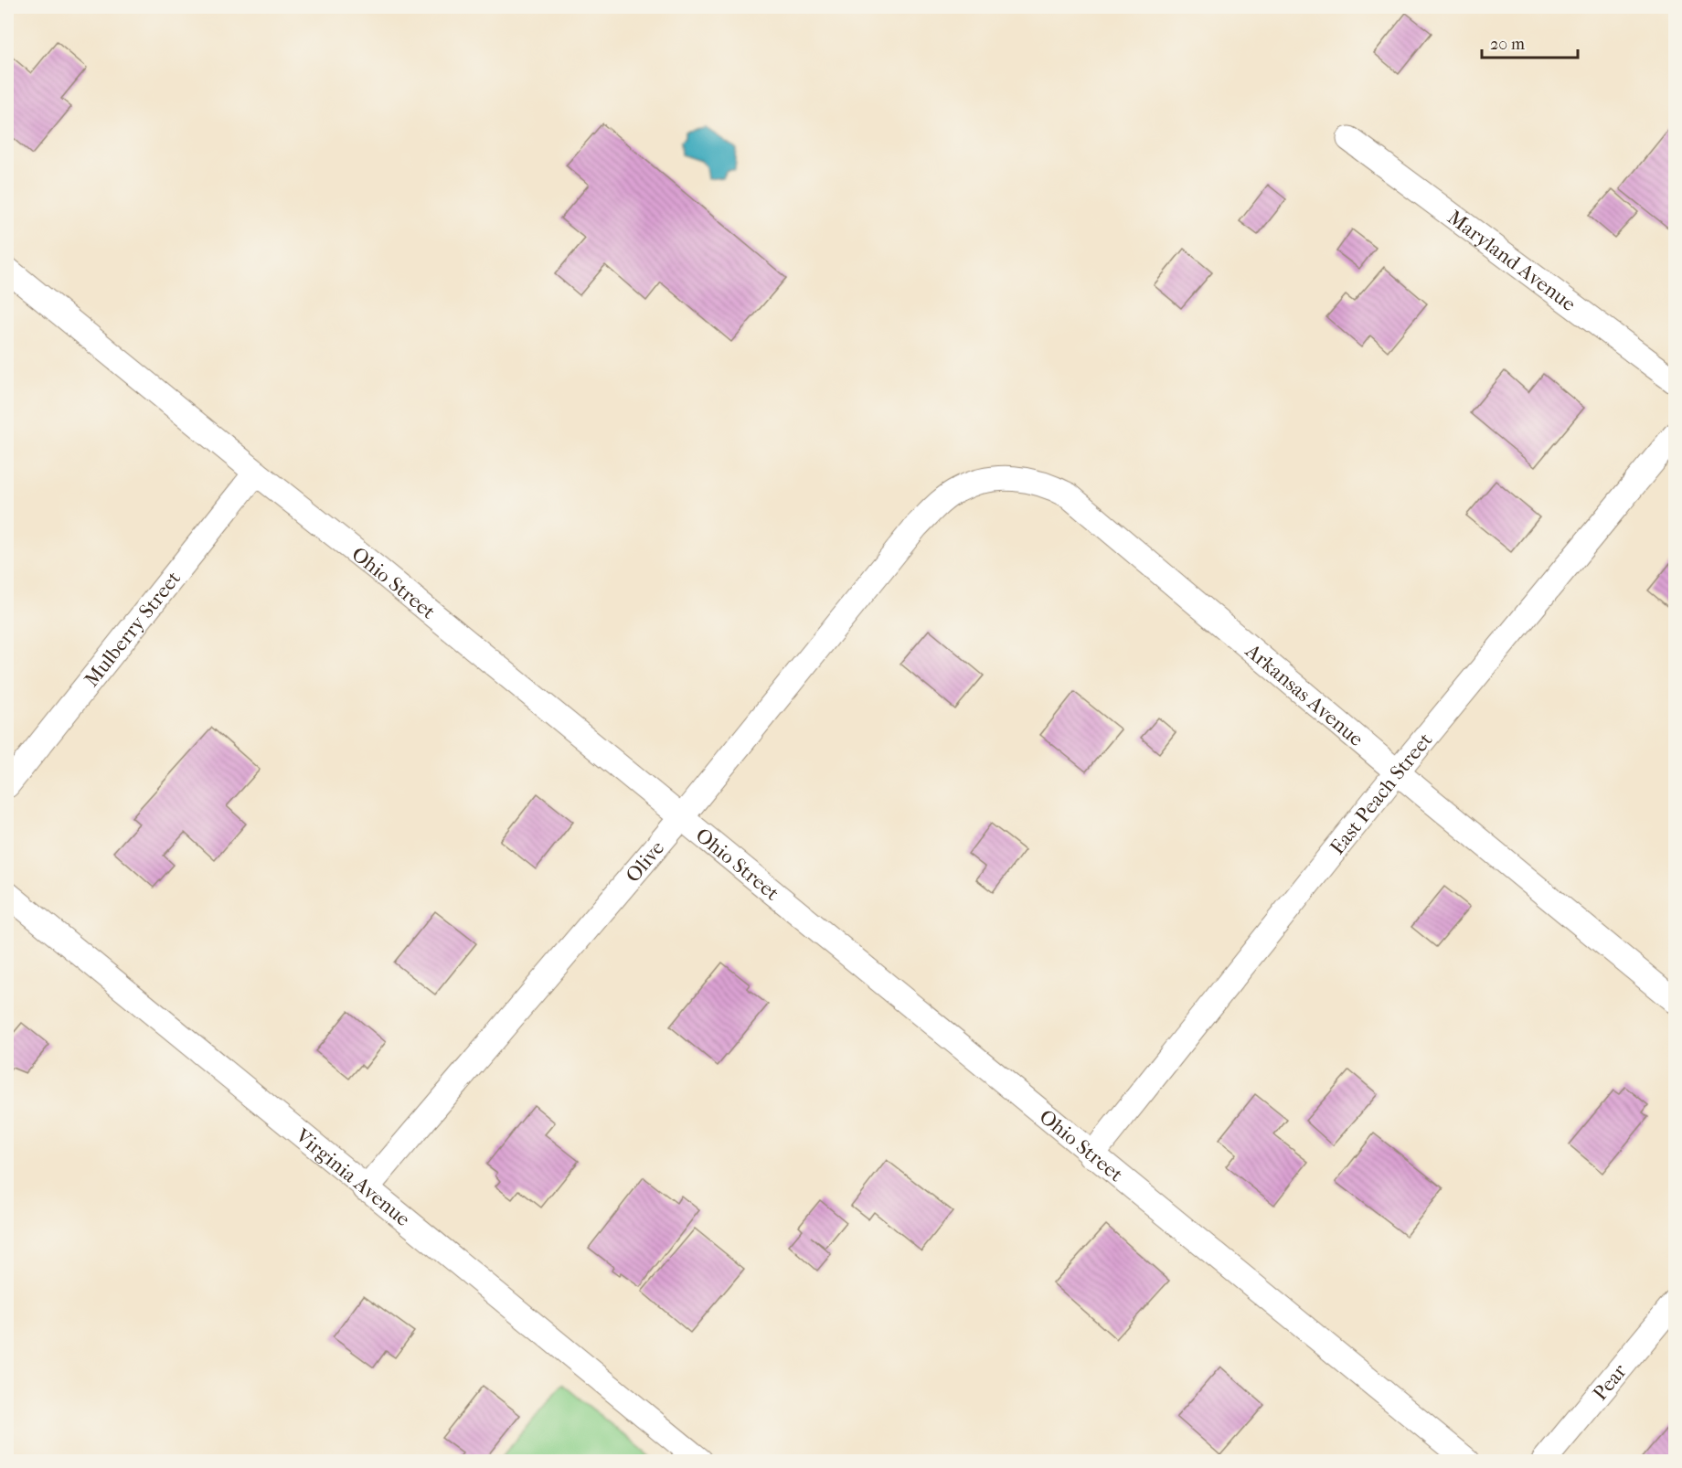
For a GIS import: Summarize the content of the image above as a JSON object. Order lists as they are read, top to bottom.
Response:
{
  "streets": {
    "street": [
      "Maryland Avenue",
      "Ohio Street",
      "Mulberry Street",
      "Arkansas Avenue",
      "East Peach Street",
      "Olive",
      "Virginia Avenue",
      "Pear"
    ]
  },
  "crossings": [
    ["Ohio Street", "Mulberry Street"],
    ["Ohio Street", "East Peach Street"],
    ["Ohio Street", "Olive"],
    ["Arkansas Avenue", "East Peach Street"],
    ["Arkansas Avenue", "Olive"],
    ["Olive", "Virginia Avenue"]
  ],
  "scale_bar": "20 m"
}
